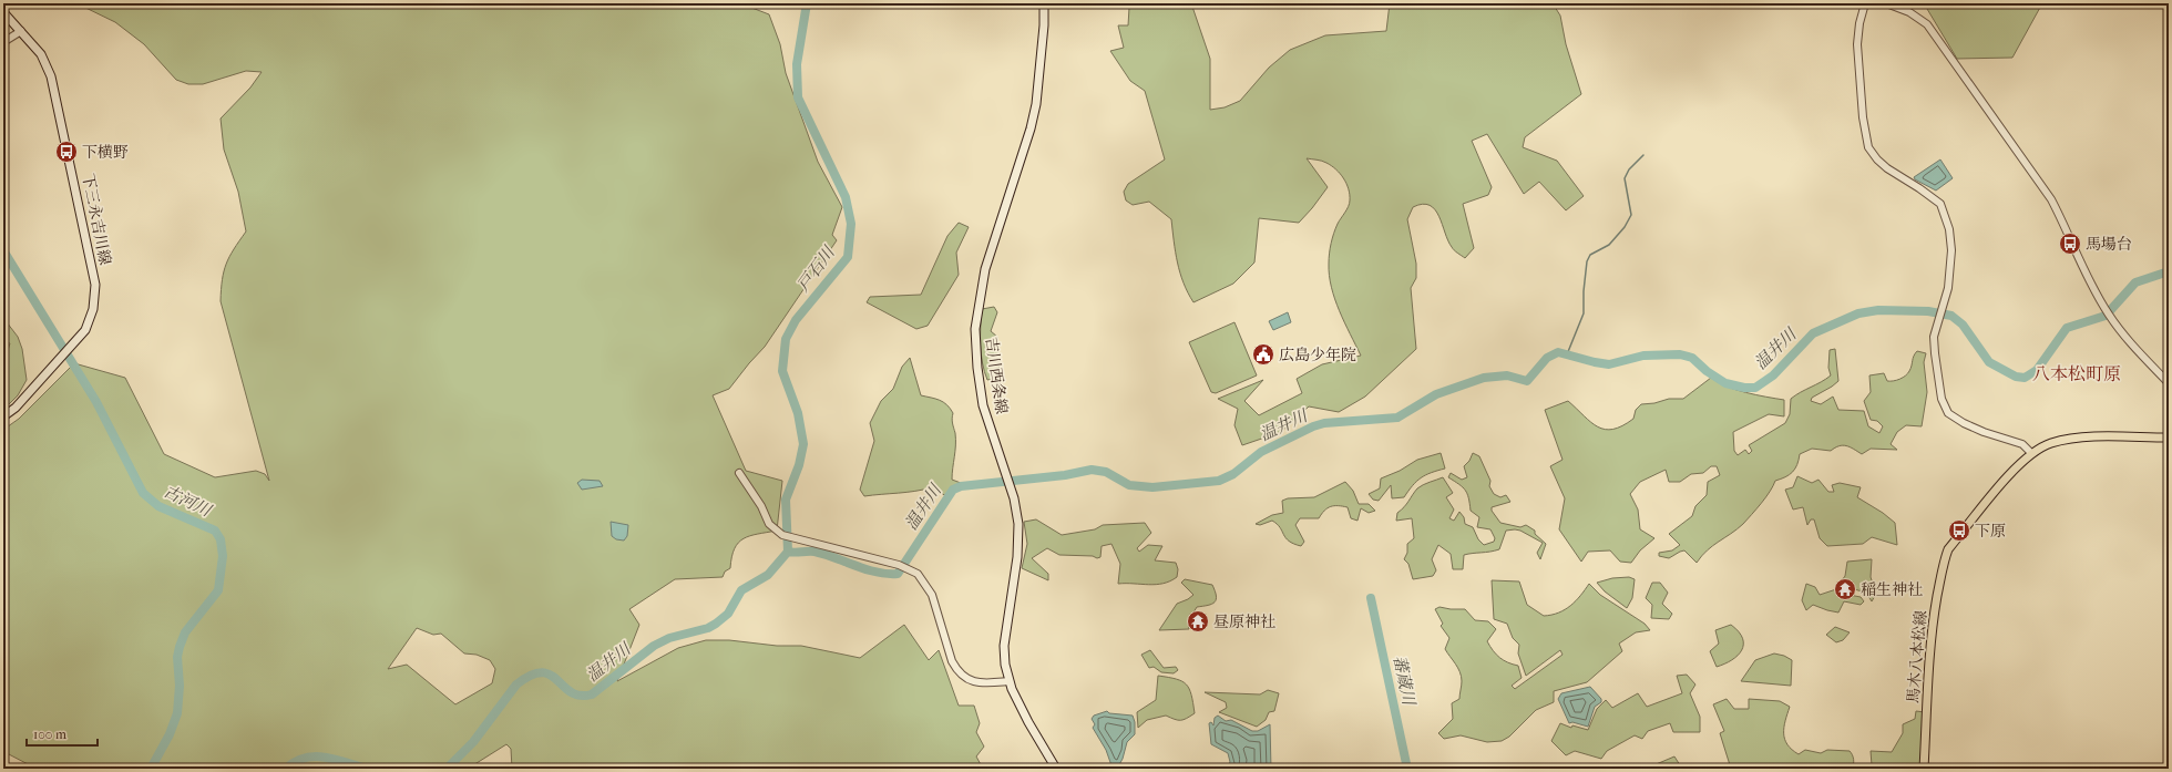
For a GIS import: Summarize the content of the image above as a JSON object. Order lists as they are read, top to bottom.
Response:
{
  "streets": {
    "main road": ["下三永吉川線", "吉川西条線", "馬木八本松線"]
  },
  "districts": ["八本松町原"],
  "water": [
    "戸石川",
    "温井川",
    "古河川",
    "蕃蔵川"
  ],
  "places": {
    "bus stop": ["下横野", "馬場台", "下原"],
    "public building": ["広島少年院"],
    "temple": ["稲生神社", "昼原神社"]
  },
  "scale_bar": "100 m"
}
